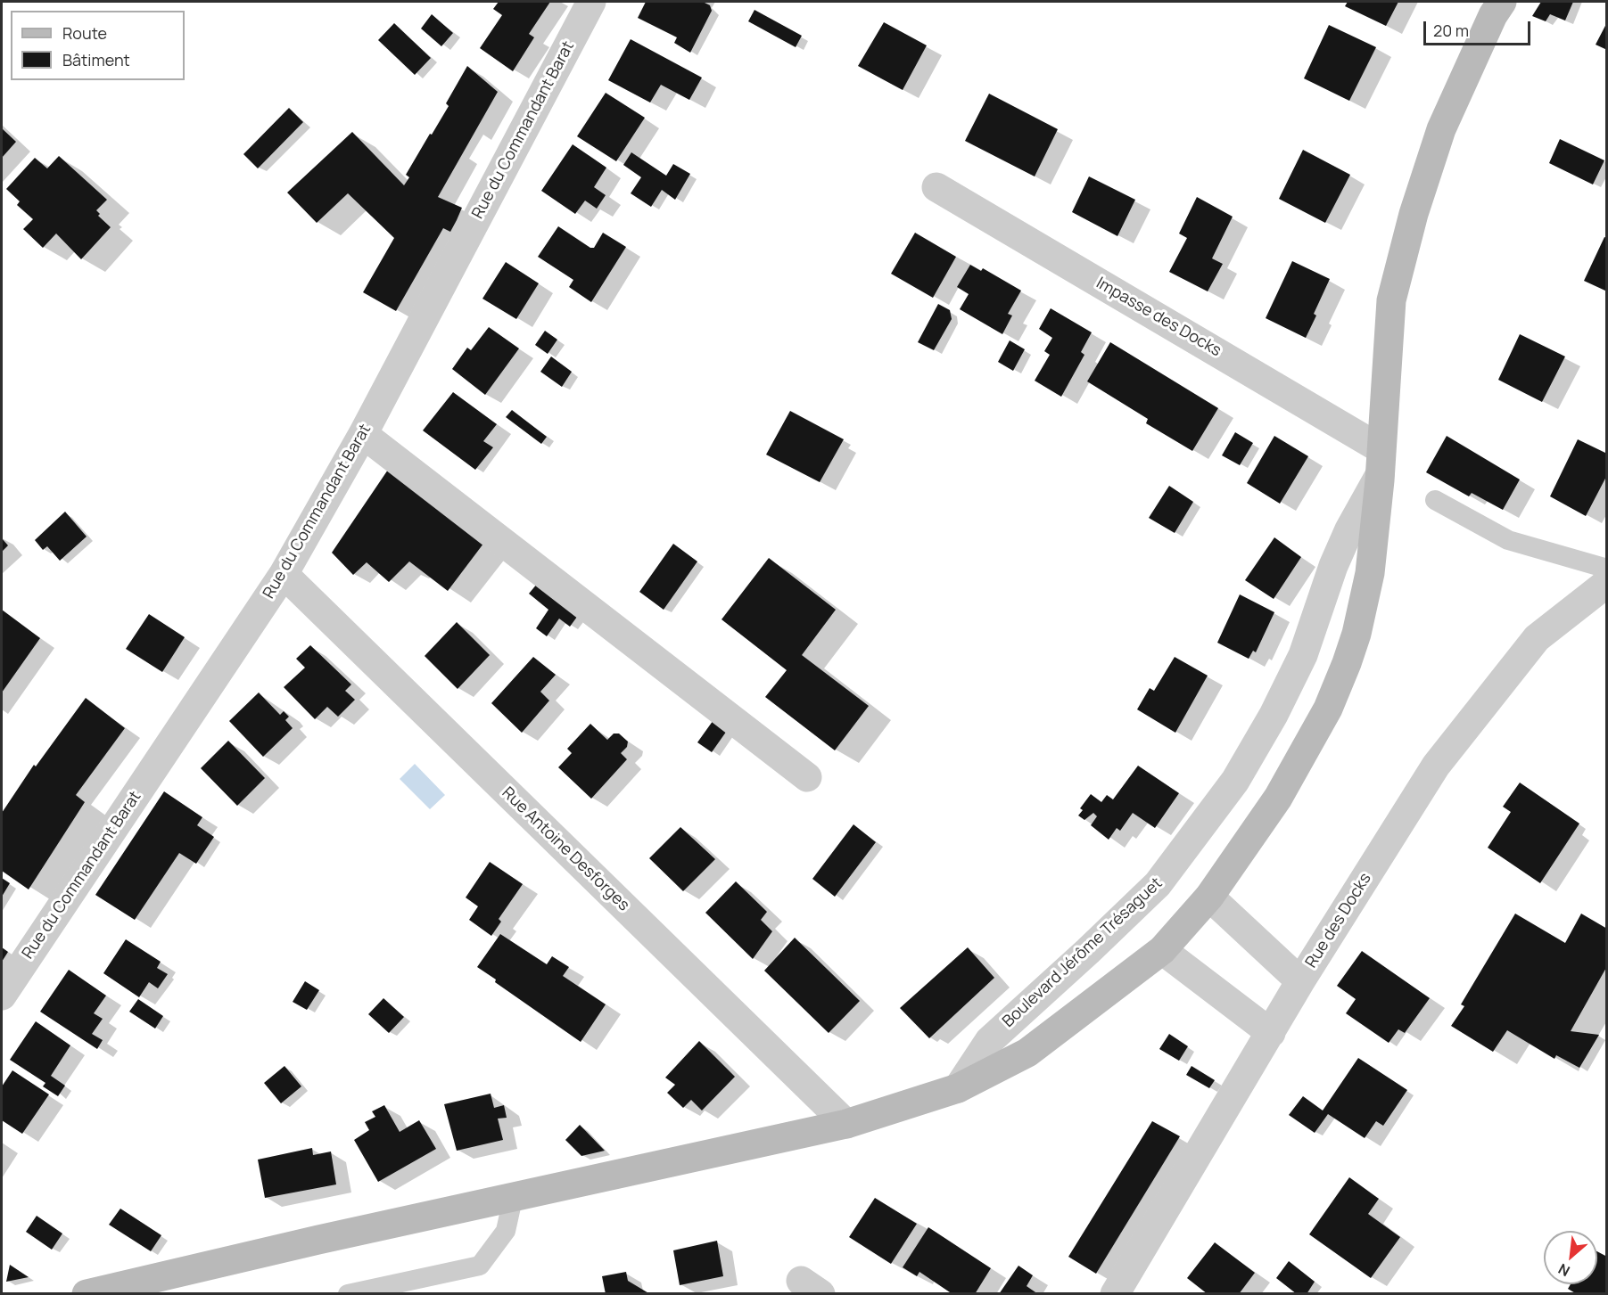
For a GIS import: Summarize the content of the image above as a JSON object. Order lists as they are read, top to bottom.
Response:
{
  "streets": {
    "street": [
      "Rue du Commandant Barat",
      "Impasse des Docks",
      "Rue Antoine Desforges",
      "Rue des Docks",
      "Boulevard Jérôme Trésaguet"
    ]
  },
  "crossings": [
    ["Rue du Commandant Barat", "Rue Antoine Desforges"],
    ["Impasse des Docks", "Boulevard Jérôme Trésaguet"]
  ],
  "legend": ["Route", "Bâtiment"],
  "scale_bar": "20 m",
  "north": "bottom left"
}
